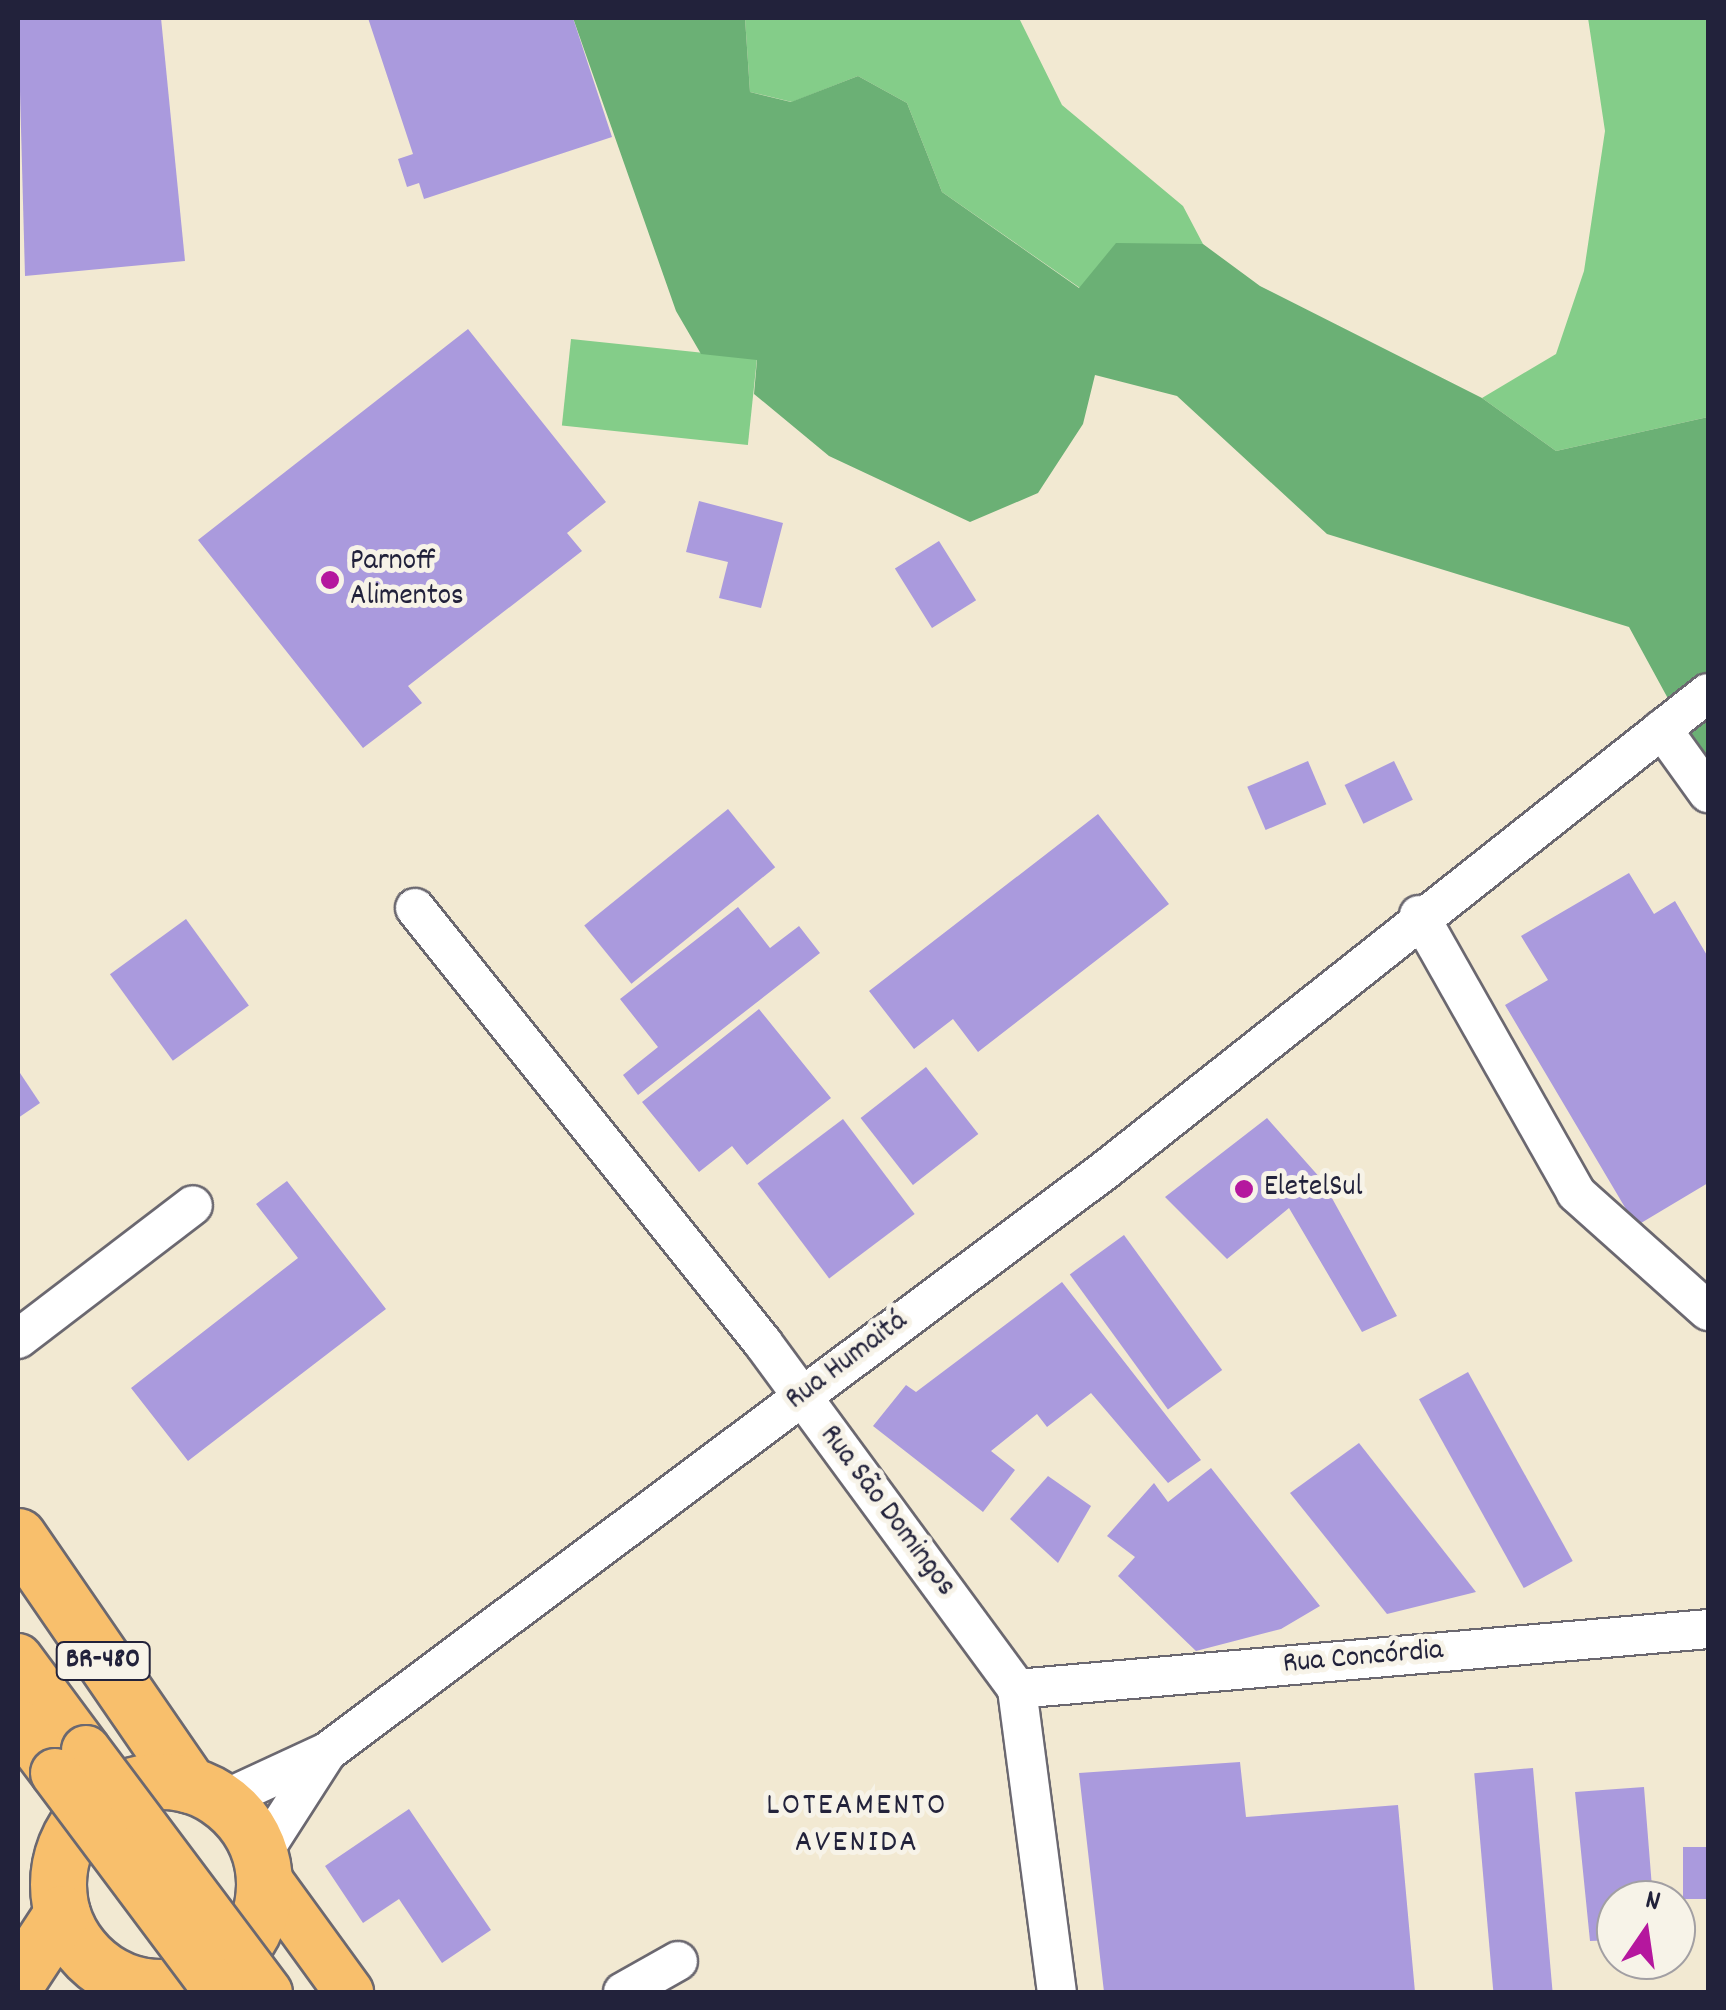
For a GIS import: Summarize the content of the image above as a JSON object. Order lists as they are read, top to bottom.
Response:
{
  "streets": {
    "highway": ["BR-480"],
    "street": ["Rua Humaitá", "Rua São Domingos", "Rua Concórdia"]
  },
  "crossings": [
    ["Rua Humaitá", "Rua São Domingos"],
    ["Rua Humaitá", "BR-480"],
    ["Rua São Domingos", "Rua Concórdia"]
  ],
  "districts": ["LOTEAMENTO AVENIDA"],
  "places": ["Parnoff Alimentos", "EletelSul"],
  "north": "top"
}
